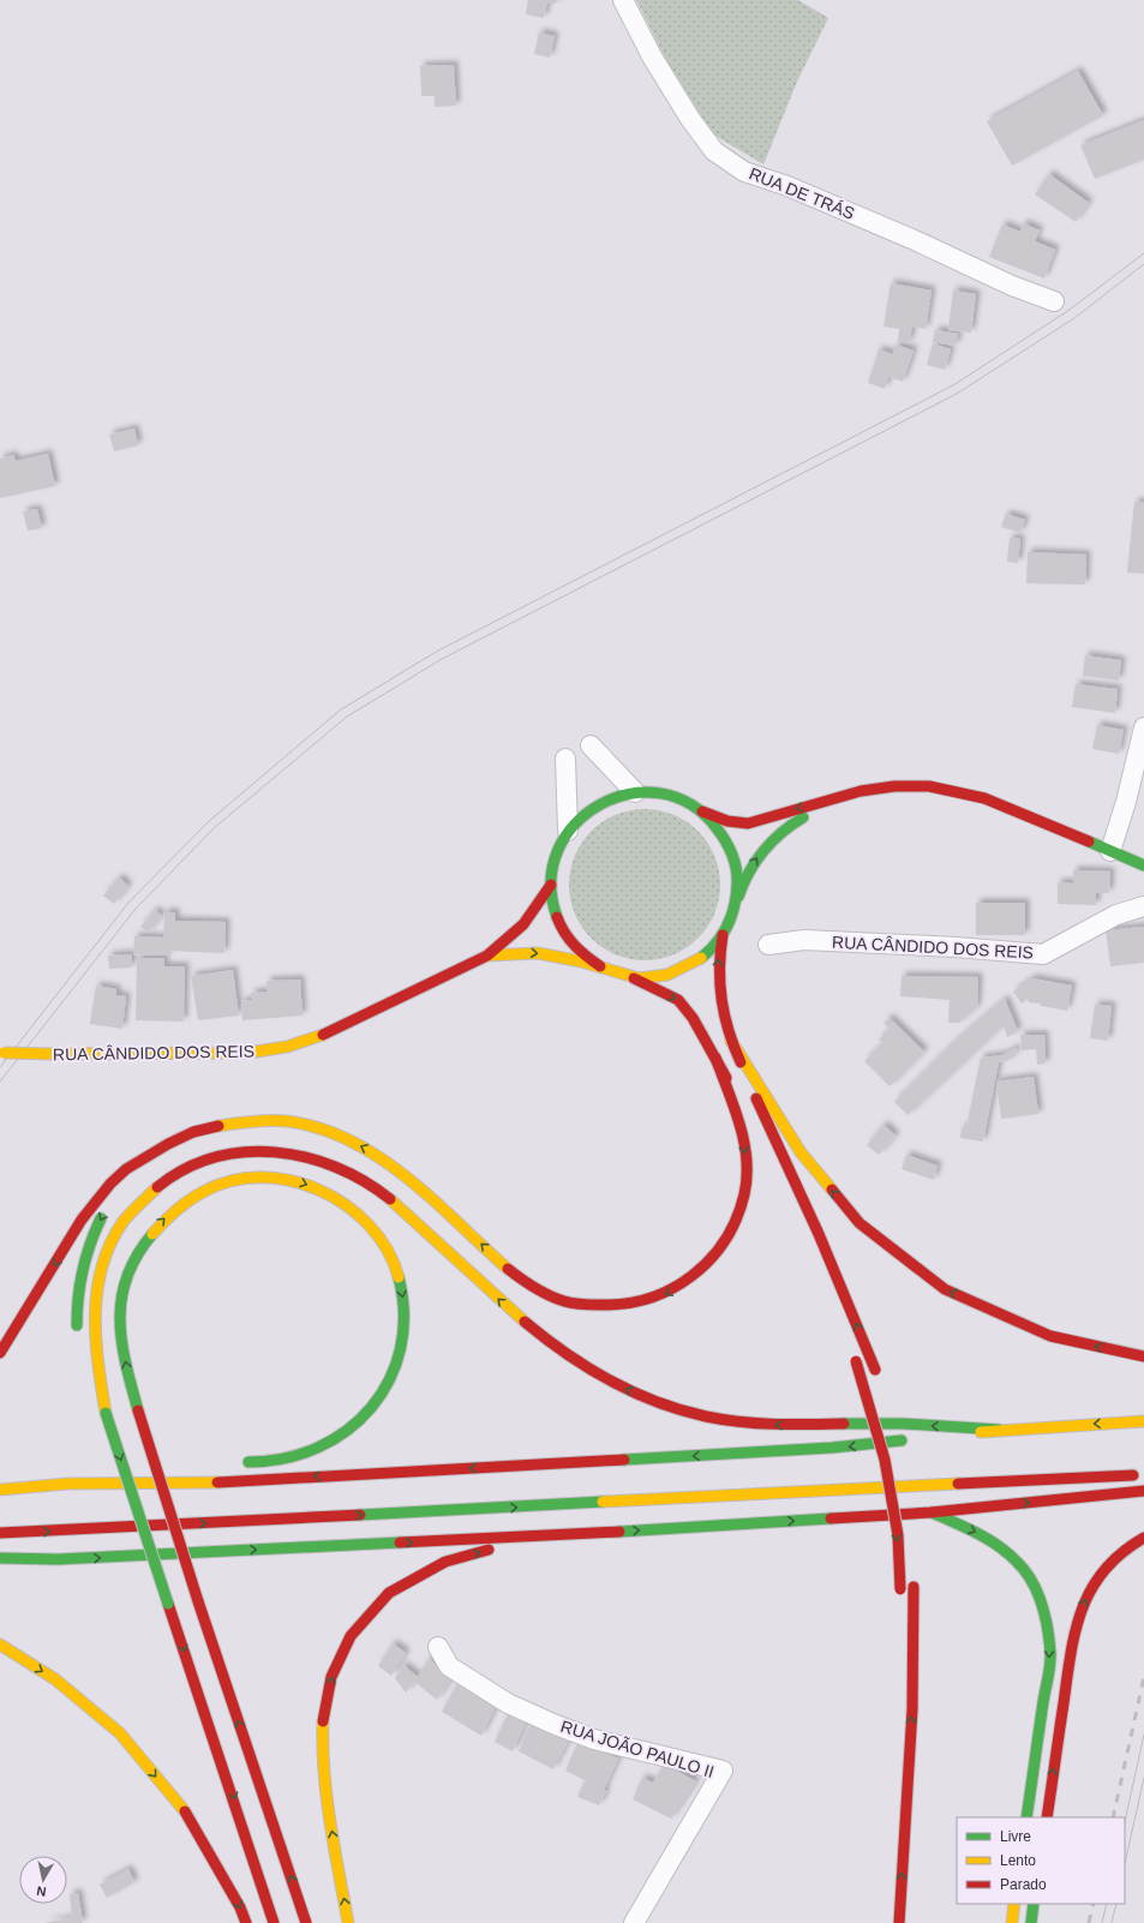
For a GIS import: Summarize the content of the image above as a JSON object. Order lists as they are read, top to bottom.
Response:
{
  "streets": {
    "main road": ["RUA CÂNDIDO DOS REIS"],
    "street": ["RUA DE TRÁS", "RUA JOÃO PAULO II"]
  },
  "legend": ["Livre", "Lento", "Parado"],
  "north": "bottom"
}
